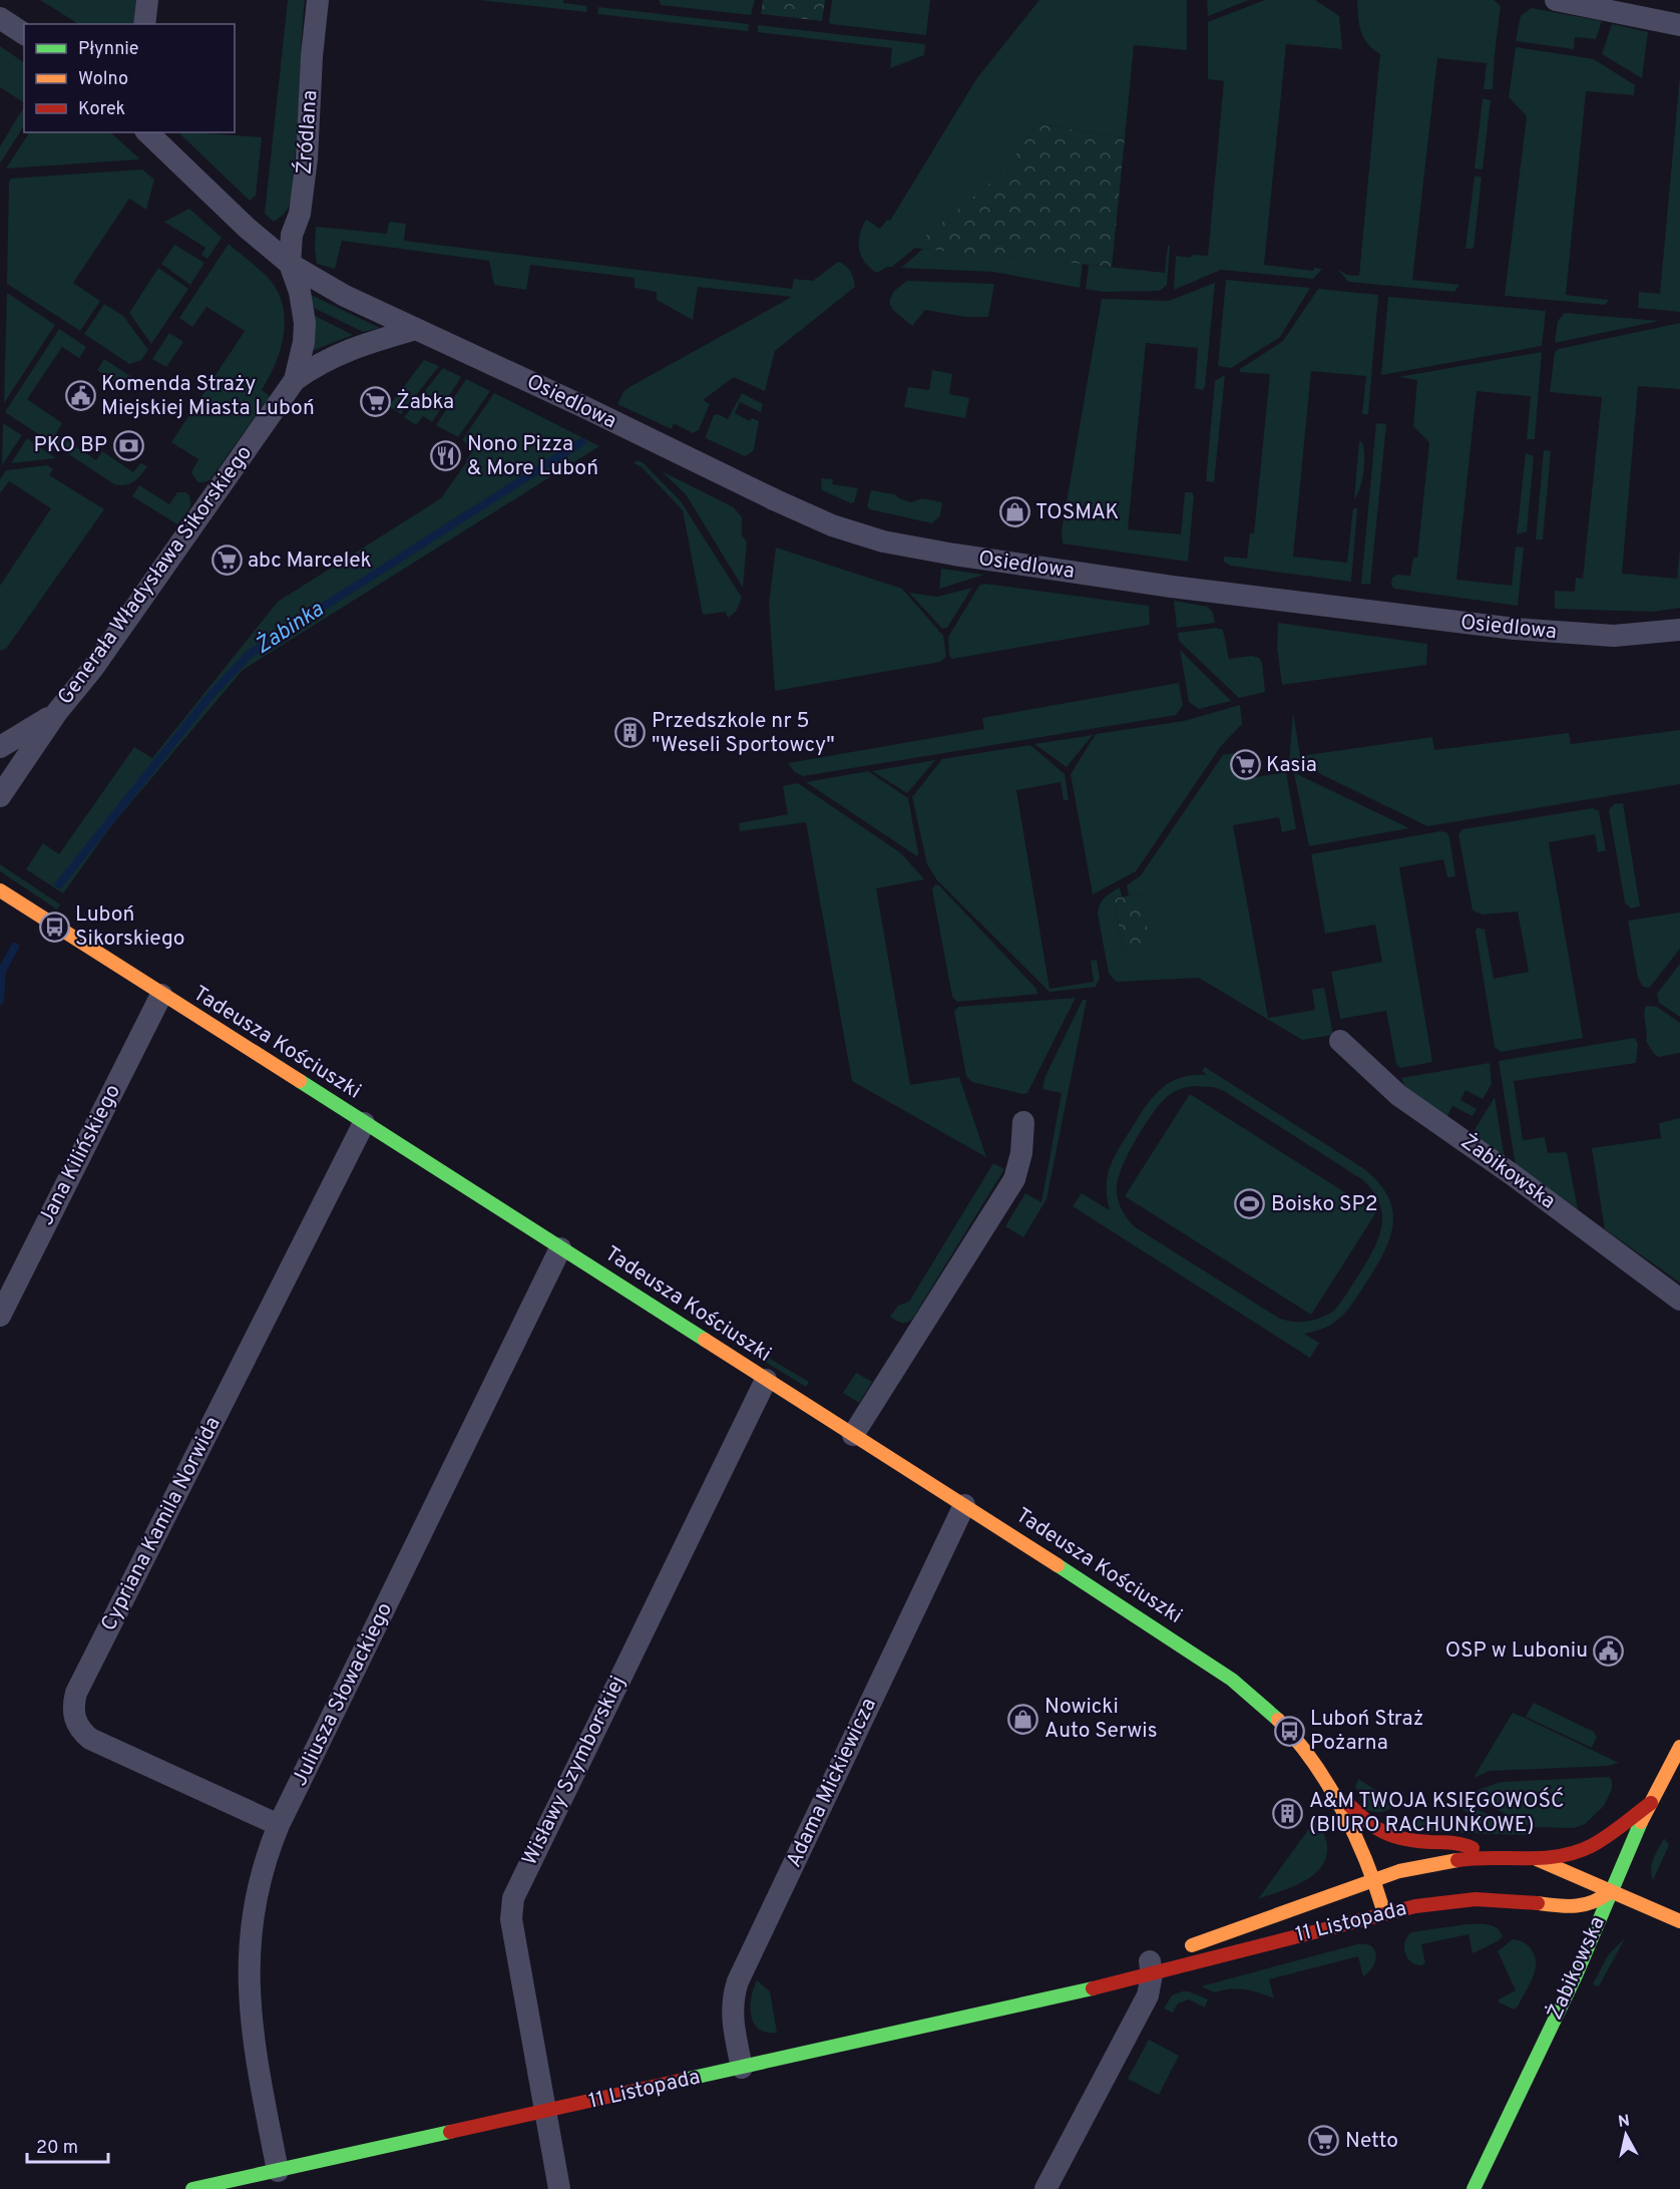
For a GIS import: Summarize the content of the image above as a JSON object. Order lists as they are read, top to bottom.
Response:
{
  "streets": {
    "street": [
      "Źródlana",
      "Osiedlowa",
      "Generała Władysława Sikorskiego",
      "Tadeusza Kościuszki",
      "Jana Kilińskiego",
      "Żabikowska",
      "Cypriana Kamila Norwida",
      "Juliusza Słowackiego",
      "Wisławy Szymborskiej",
      "Adama Mickiewicza",
      "11 Listopada"
    ]
  },
  "crossings": [
    ["Źródlana", "Generała Władysława Sikorskiego"],
    ["Osiedlowa", "Generała Władysława Sikorskiego"],
    ["Tadeusza Kościuszki", "Jana Kilińskiego"],
    ["Tadeusza Kościuszki", "Cypriana Kamila Norwida"],
    ["Tadeusza Kościuszki", "Juliusza Słowackiego"],
    ["Tadeusza Kościuszki", "Wisławy Szymborskiej"],
    ["Tadeusza Kościuszki", "Adama Mickiewicza"],
    ["Tadeusza Kościuszki", "11 Listopada"],
    ["Żabikowska", "11 Listopada"],
    ["Cypriana Kamila Norwida", "Juliusza Słowackiego"],
    ["Juliusza Słowackiego", "11 Listopada"],
    ["Wisławy Szymborskiej", "11 Listopada"],
    ["Adama Mickiewicza", "11 Listopada"]
  ],
  "water": ["Żabinka"],
  "places": {
    "public building": ["Komenda Straży Miejskiej Miasta Luboń", "OSP w Luboniu"],
    "supermarket": [
      "Żabka",
      "abc Marcelek",
      "Kasia",
      "Netto"
    ],
    "bank": ["PKO BP"],
    "restaurant": ["Nono Pizza & More Luboń"],
    "shop": ["TOSMAK", "Nowicki Auto Serwis"],
    "building": ["Przedszkole nr 5 \"Weseli Sportowcy\"", "A&M TWOJA KSIĘGOWOŚĆ (BIURO RACHUNKOWE)"],
    "bus stop": ["Luboń Sikorskiego", "Luboń Straż Pożarna"],
    "sports": ["Boisko SP2"]
  },
  "legend": ["Płynnie", "Wolno", "Korek"],
  "scale_bar": "20 m",
  "north": "top"
}
